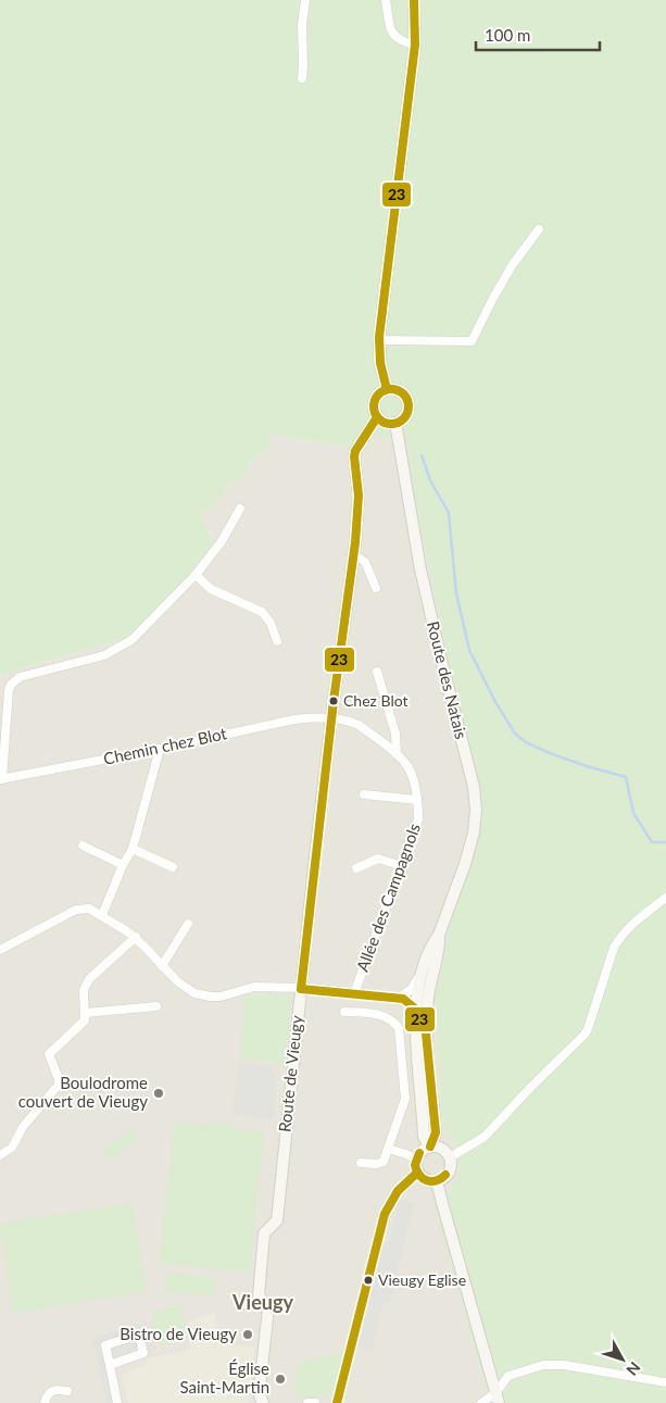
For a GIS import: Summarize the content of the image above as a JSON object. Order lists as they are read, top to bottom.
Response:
{
  "streets": {
    "street": [
      "Route des Natais",
      "Chemin chez Blot",
      "Allée des Campagnols",
      "Route de Vieugy"
    ]
  },
  "crossings": [
    ["Route des Natais", "Route de Vieugy"],
    ["Chemin chez Blot", "Allée des Campagnols"],
    ["Chemin chez Blot", "Route de Vieugy"],
    ["Allée des Campagnols", "Route de Vieugy"]
  ],
  "districts": ["Vieugy"],
  "places": [
    "Chez Blot",
    "Boulodrome couvert de Vieugy",
    "Vieugy Eglise",
    "Bistro de Vieugy",
    "Église Saint-Martin"
  ],
  "lines": ["transit line 23"],
  "scale_bar": "100 m",
  "north": "bottom right"
}
